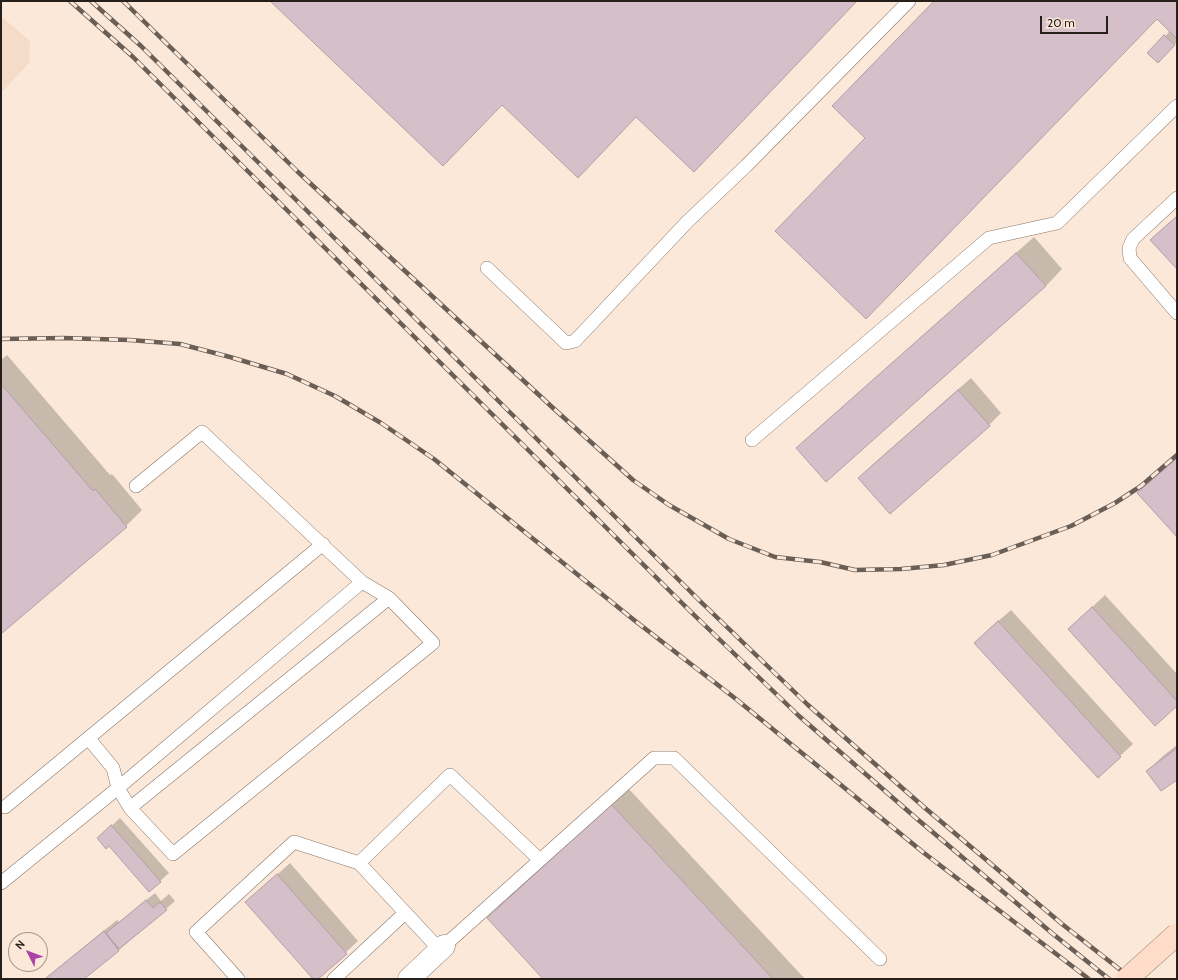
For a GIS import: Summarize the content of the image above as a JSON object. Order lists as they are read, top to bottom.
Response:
{
  "scale_bar": "20 m",
  "north": "top left"
}
